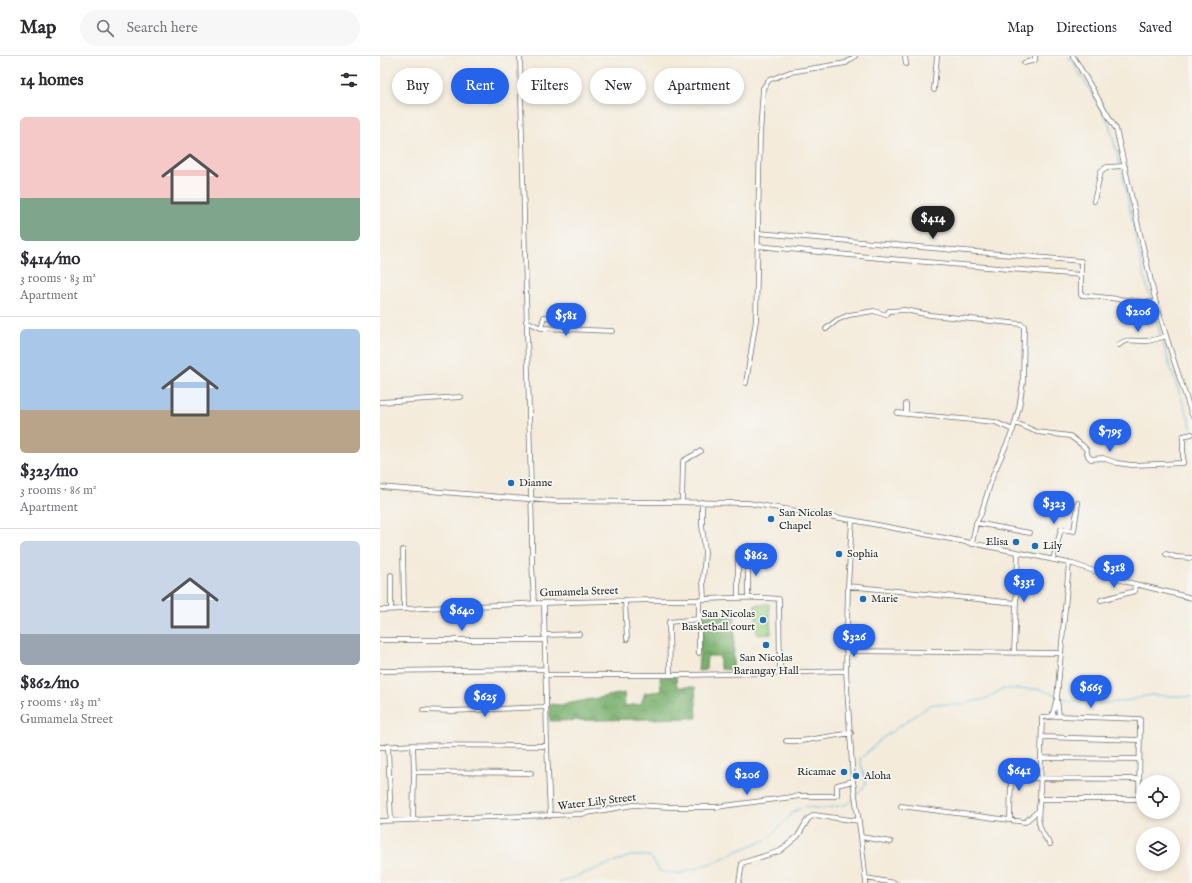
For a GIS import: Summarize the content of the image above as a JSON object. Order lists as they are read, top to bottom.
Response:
{
  "streets": {
    "street": ["Gumamela Street", "Water Lily Street"]
  },
  "places": [
    "Dianne",
    "San Nicolas Chapel",
    "Elisa",
    "Lily",
    "Sophia",
    "Marie",
    "San Nicolas Basketball court",
    "San Nicolas Barangay Hall",
    "Ricamae",
    "Aloha"
  ],
  "page": {
    "header": "Map",
    "search": "Search here",
    "nav": ["Map", "Directions", "Saved"],
    "heading": "14 homes",
    "chip": [
      "Buy",
      "Rent",
      "Filters",
      "New",
      "Apartment"
    ],
    "list": [
      {
        "name": "$414/mo",
        "note": "3 rooms · 83 m² · Apartment"
      },
      {
        "name": "$323/mo",
        "note": "3 rooms · 86 m² · Apartment"
      },
      {
        "name": "$862/mo",
        "note": "5 rooms · 183 m² · Gumamela Street"
      }
    ],
    "price": [
      "$414",
      "$206",
      "$581",
      "$795",
      "$323",
      "$862",
      "$318",
      "$331",
      "$640",
      "$326",
      "$665",
      "$625",
      "$641",
      "$206"
    ]
  }
}
